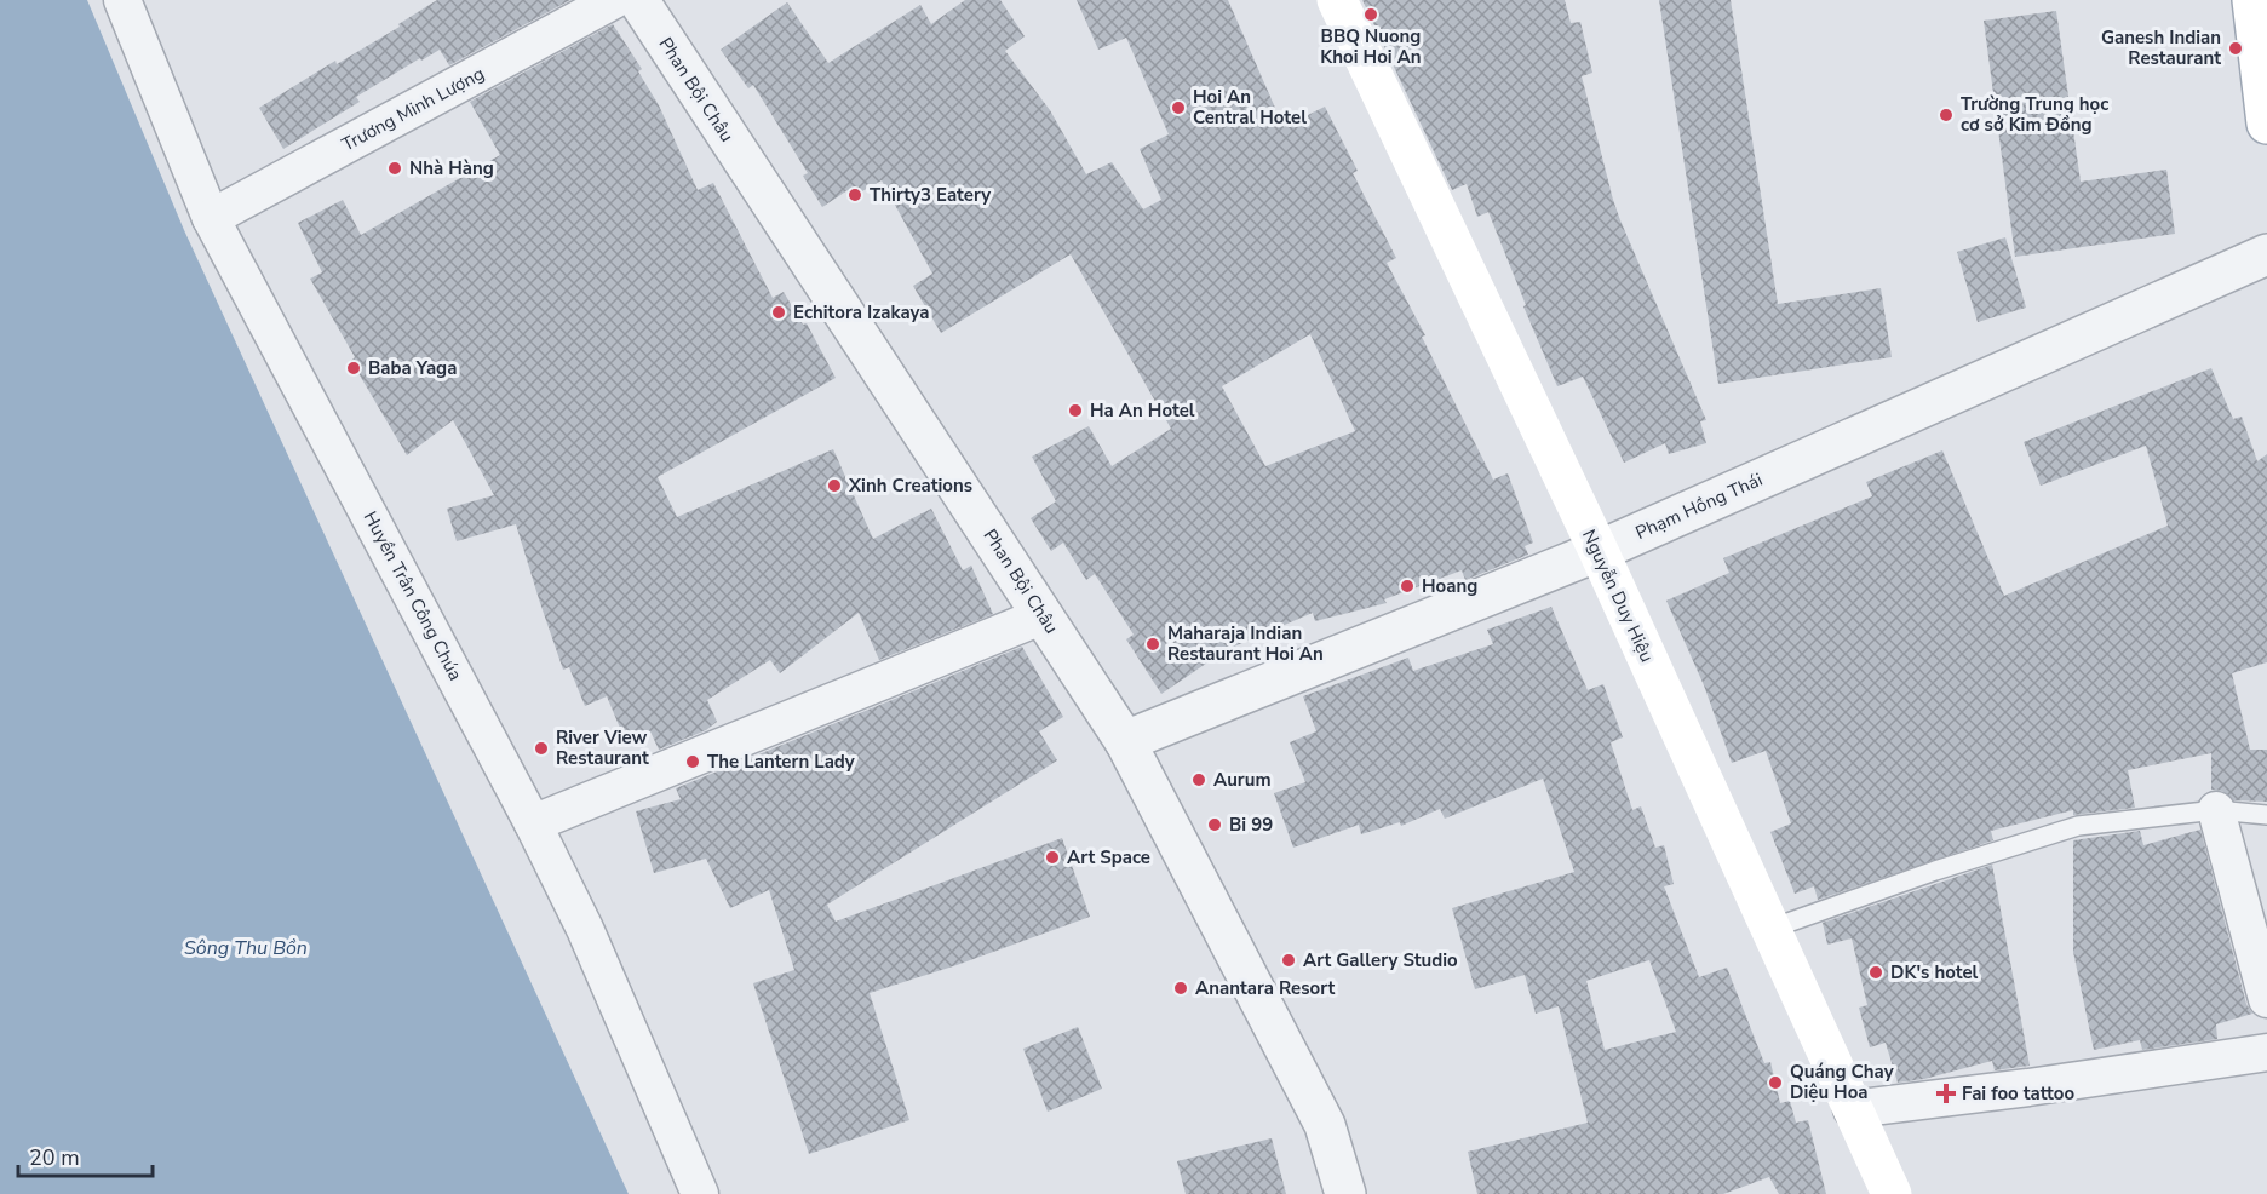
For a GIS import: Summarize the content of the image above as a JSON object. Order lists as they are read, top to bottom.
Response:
{
  "streets": {
    "main road": ["Nguyễn Duy Hiệu"],
    "street": [
      "Phan Bội Châu",
      "Trương Minh Lượng",
      "Phạm Hồng Thái",
      "Huyền Trân Công Chúa"
    ]
  },
  "crossings": [
    ["Phan Bội Châu", "Phạm Hồng Thái"],
    ["Trương Minh Lượng", "Huyền Trân Công Chúa"],
    ["Phạm Hồng Thái", "Nguyễn Duy Hiệu"]
  ],
  "water": ["Sông Thu Bồn"],
  "places": {
    "other": [
      "BBQ Nuong Khoi Hoi An",
      "Ganesh Indian Restaurant",
      "Hoi An Central Hotel",
      "Trường Trung học cơ sở Kim Đồng",
      "Nhà Hàng",
      "Thirty3 Eatery",
      "Echitora Izakaya",
      "Baba Yaga",
      "Ha An Hotel",
      "Xinh Creations",
      "Hoang",
      "Maharaja Indian Restaurant Hoi An",
      "River View Restaurant",
      "The Lantern Lady",
      "Aurum",
      "Bi 99",
      "Art Space",
      "Art Gallery Studio",
      "DK's hotel",
      "Anantara Resort",
      "Quáng Chay Diệu Hoa"
    ],
    "health": ["Fai foo tattoo"]
  },
  "scale_bar": "20 m"
}
